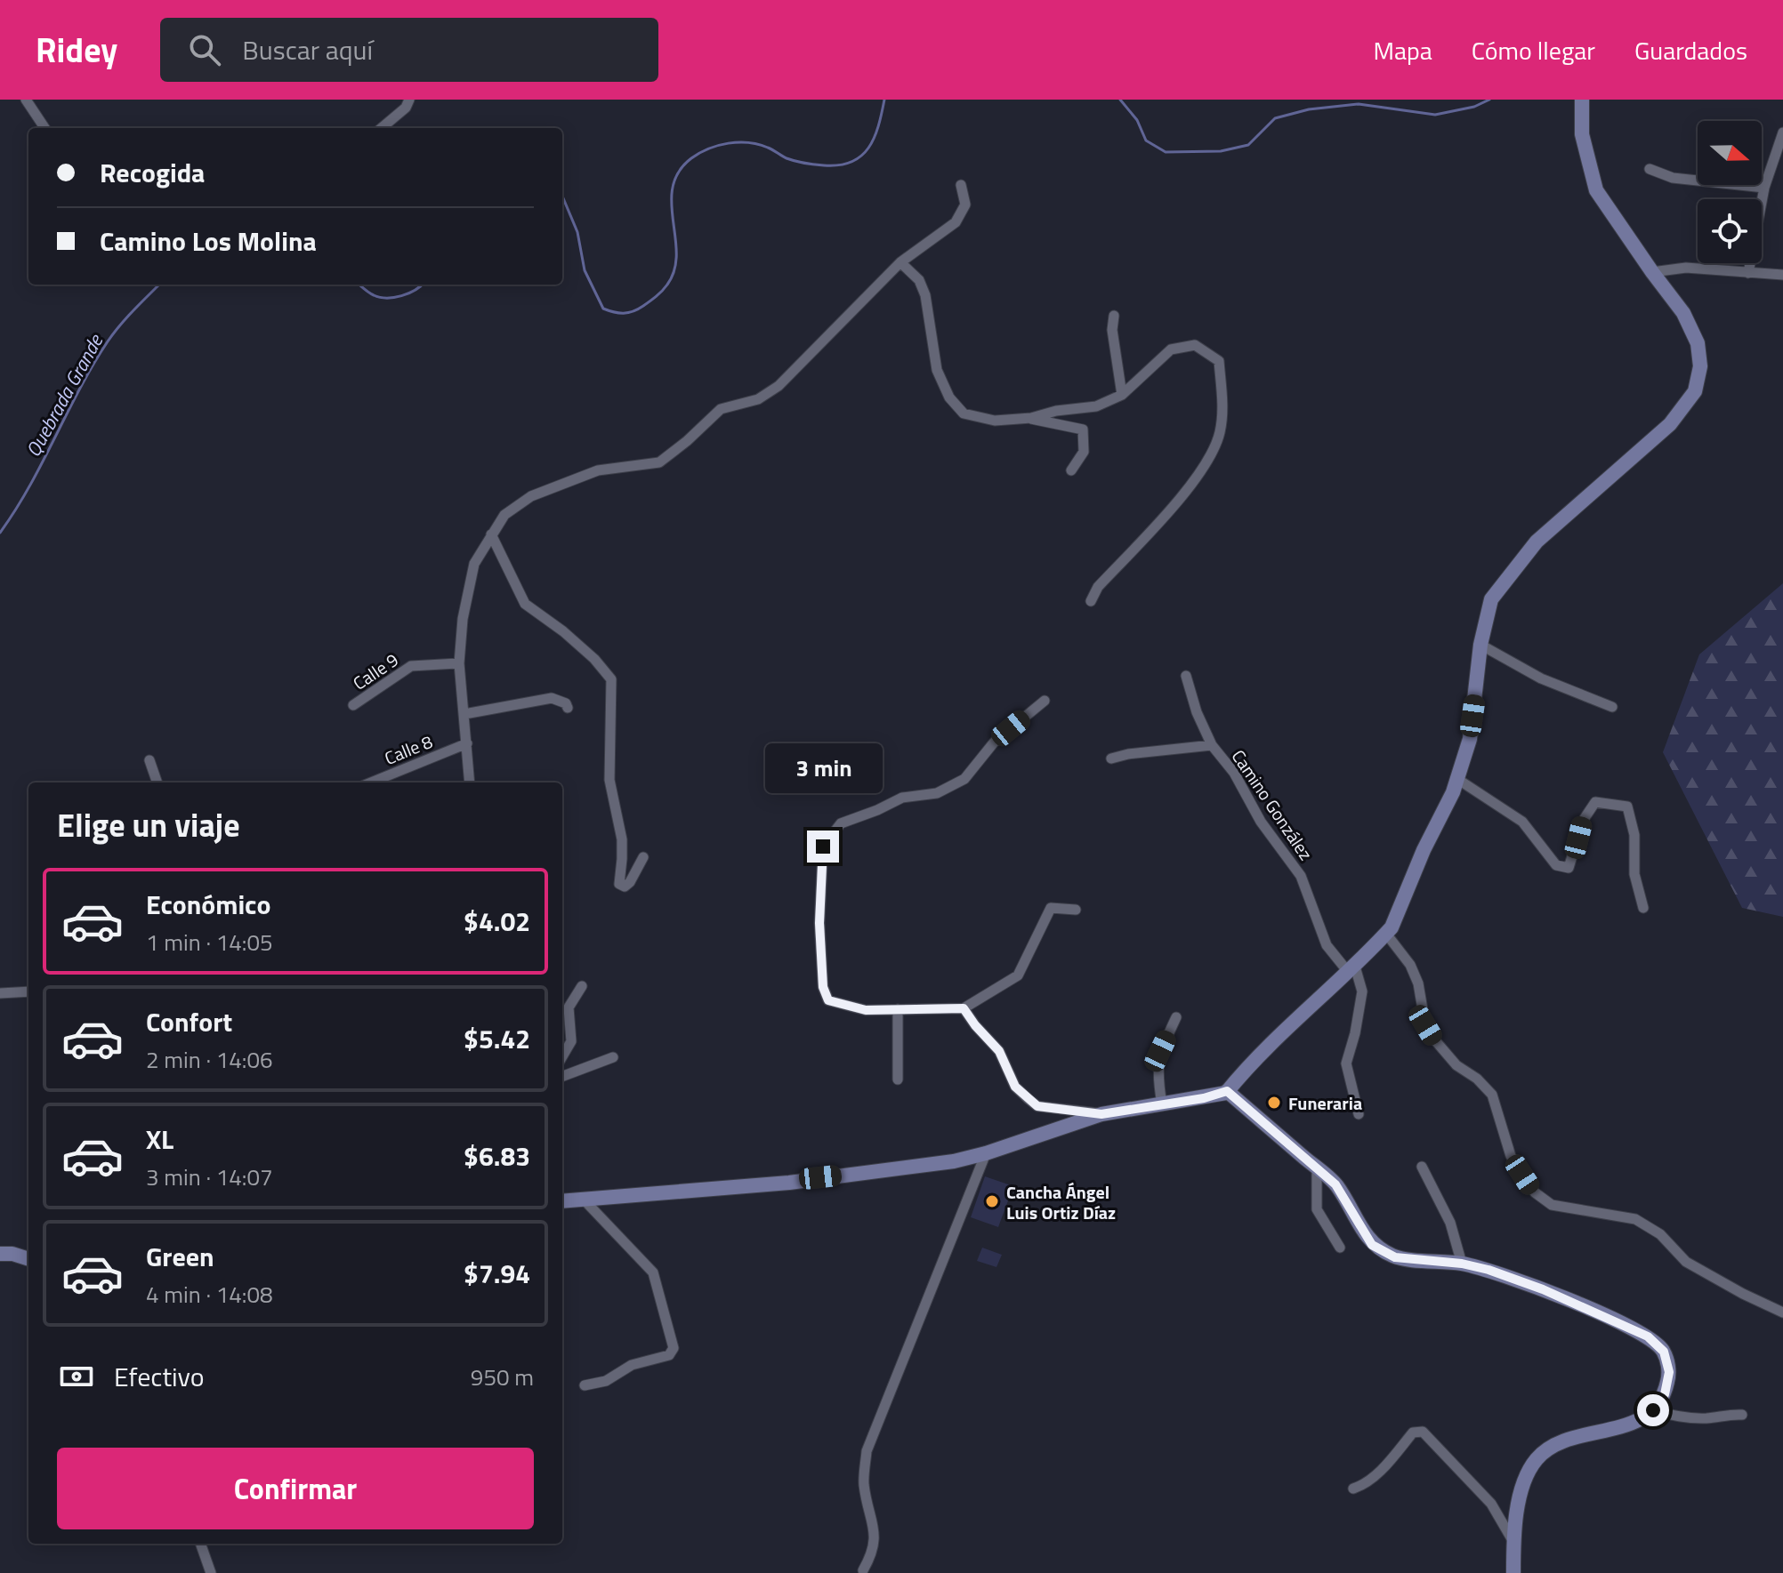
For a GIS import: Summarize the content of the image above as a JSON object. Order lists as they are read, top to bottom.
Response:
{
  "streets": {
    "street": ["Calle 9", "Calle 8", "Camino González"]
  },
  "water": ["Quebrada Grande"],
  "places": ["Funeraria", "Cancha Ángel Luis Ortiz Díaz"],
  "north": "right",
  "page": {
    "header": "Ridey",
    "search": "Buscar aquí",
    "nav": ["Mapa", "Cómo llegar", "Guardados"],
    "banner": ["Recogida", "Camino Los Molina"],
    "bubble": "3 min",
    "heading": "Elige un viaje",
    "list": [
      {
        "name": "Económico",
        "note": "1 min · 14:05",
        "value": "$4.02"
      },
      {
        "name": "Confort",
        "note": "2 min · 14:06",
        "value": "$5.42"
      },
      {
        "name": "XL",
        "note": "3 min · 14:07",
        "value": "$6.83"
      },
      {
        "name": "Green",
        "note": "4 min · 14:08",
        "value": "$7.94"
      }
    ],
    "pay": ["Efectivo", "950 m"],
    "buttons": "Confirmar"
  }
}
